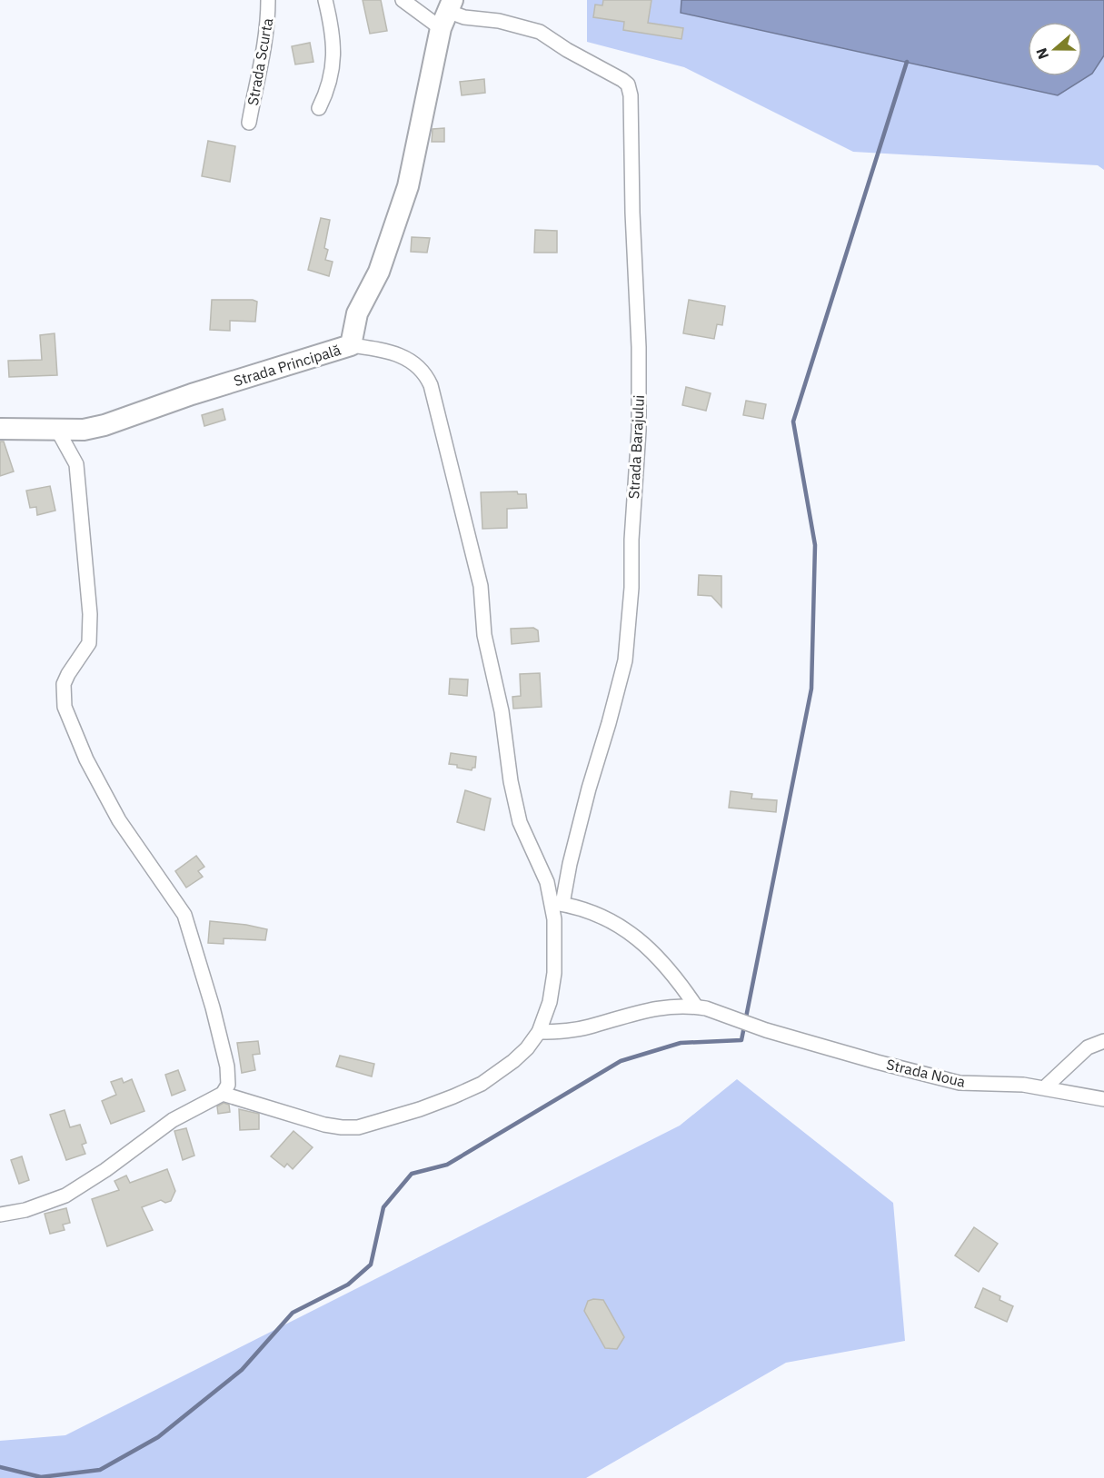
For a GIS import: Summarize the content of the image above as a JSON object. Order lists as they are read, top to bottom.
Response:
{
  "streets": {
    "main road": ["Strada Principală"],
    "street": ["Strada Scurta", "Strada Barajului", "Strada Noua"]
  },
  "crossings": [
    ["Strada Principală", "Strada Barajului"]
  ],
  "north": "left"
}
